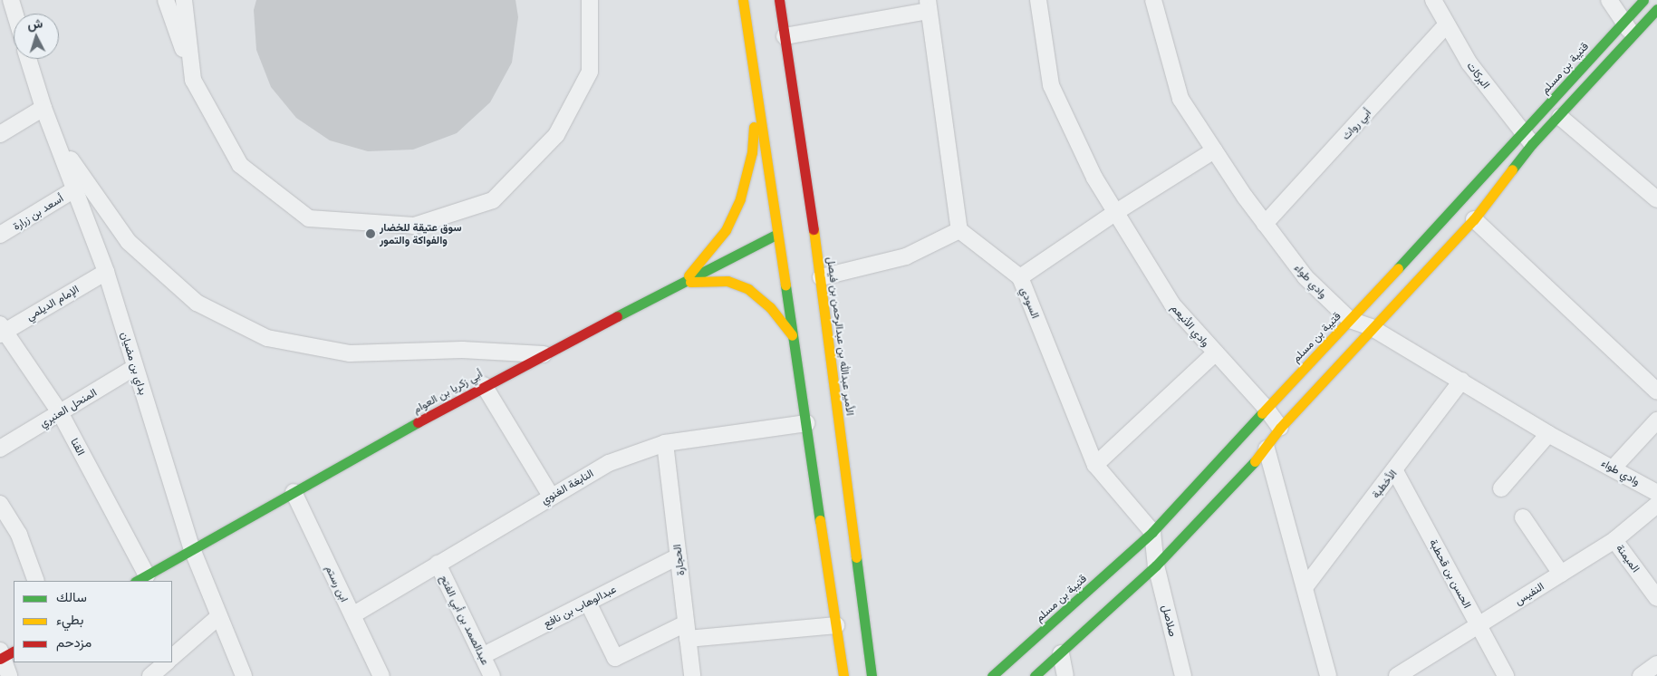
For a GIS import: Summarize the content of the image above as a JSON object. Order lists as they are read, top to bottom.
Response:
{
  "streets": {
    "street": [
      "قتيبة بن مسلم",
      "البركات",
      "أبي رواث",
      "أسعد بن زرارة",
      "وادي طواء",
      "الإمام الديلمي",
      "السودي",
      "وادي الأنيعم",
      "الأمير عبدالله بن عبدالرحمن بن فيصل",
      "بداي بن مضيان",
      "أبي زكريا بن العوام",
      "المنحل العنبري",
      "القنا",
      "الأخطبة",
      "النابغة الغنوي",
      "الميمنة",
      "الحجارة",
      "الحسن بن قحطبة",
      "ابن رستم",
      "النفيس",
      "عبدالوهاب بن نافع",
      "عبدالصمد بن أبي الفتح",
      "صلاصل"
    ]
  },
  "crossings": [
    ["قتيبة بن مسلم", "البركات"],
    ["قتيبة بن مسلم", "وادي طواء"],
    ["قتيبة بن مسلم", "السودي"],
    ["قتيبة بن مسلم", "وادي الأنيعم"],
    ["قتيبة بن مسلم", "صلاصل"],
    ["البركات", "أبي رواث"],
    ["أبي رواث", "وادي طواء"],
    ["أسعد بن زرارة", "بداي بن مضيان"],
    ["وادي طواء", "الأخطبة"],
    ["الإمام الديلمي", "بداي بن مضيان"],
    ["الإمام الديلمي", "القنا"],
    ["بداي بن مضيان", "أبي زكريا بن العوام"],
    ["بداي بن مضيان", "المنحل العنبري"],
    ["أبي زكريا بن العوام", "القنا"],
    ["أبي زكريا بن العوام", "ابن رستم"],
    ["المنحل العنبري", "القنا"],
    ["الأخطبة", "الحسن بن قحطبة"],
    ["النابغة الغنوي", "الحجارة"],
    ["النابغة الغنوي", "ابن رستم"],
    ["النابغة الغنوي", "عبدالصمد بن أبي الفتح"],
    ["الميمنة", "النفيس"],
    ["الحجارة", "عبدالوهاب بن نافع"],
    ["الحسن بن قحطبة", "النفيس"],
    ["عبدالوهاب بن نافع", "عبدالصمد بن أبي الفتح"]
  ],
  "places": ["سوق عتيقة للخضار والفواكة والتمور"],
  "legend": ["سالك", "بطيء", "مزدحم"],
  "north": "top"
}
